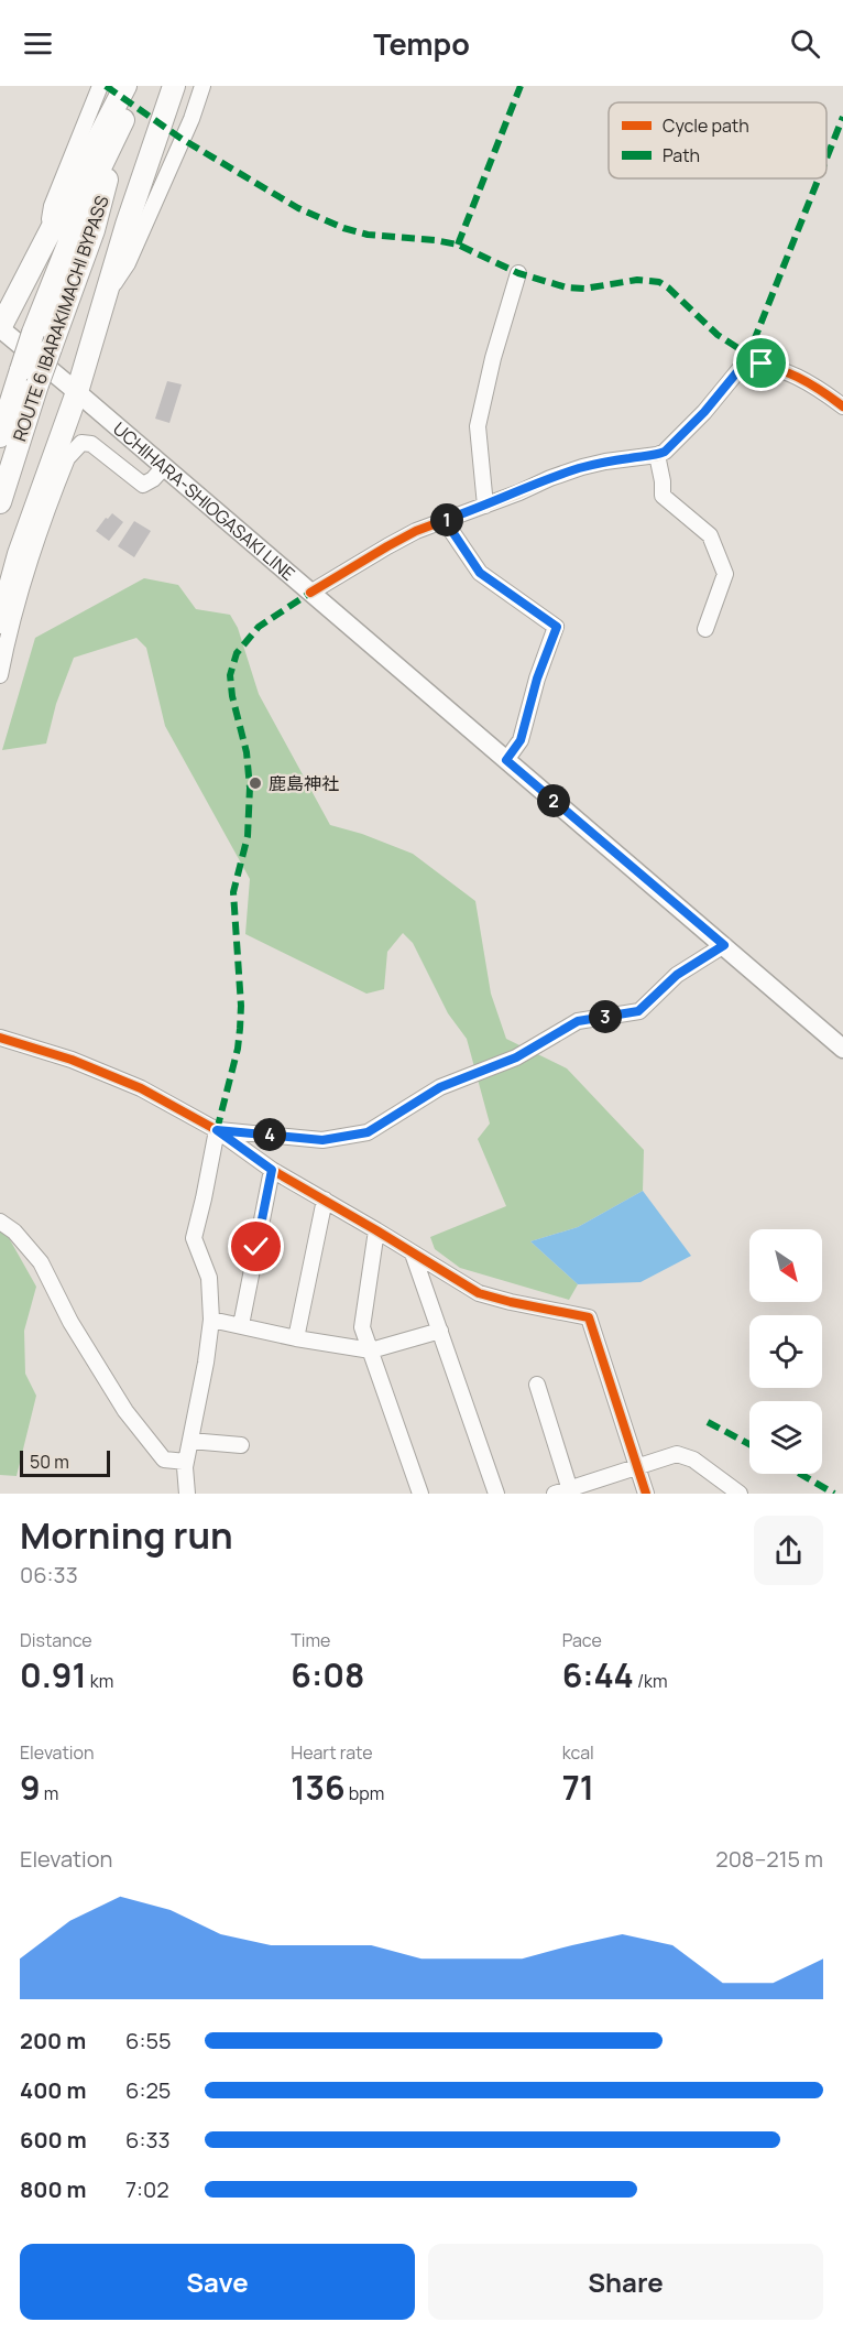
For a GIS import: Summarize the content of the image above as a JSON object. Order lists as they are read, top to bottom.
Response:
{
  "streets": {
    "highway": ["ROUTE 6 IBARAKIMACHI BYPASS"],
    "main road": ["UCHIHARA-SHIOGASAKI LINE"]
  },
  "places": ["鹿島神社"],
  "legend": ["Cycle path", "Path"],
  "scale_bar": "50 m",
  "north": "bottom right",
  "page": {
    "header": "Tempo",
    "pins": [
      "1",
      "2",
      "3",
      "4"
    ],
    "scale": "50 m",
    "heading": ["Morning run", "06:33"],
    "stats": [
      ["Distance", "0.91 km"],
      ["Time", "6:08"],
      ["Pace", "6:44 /km"],
      ["Elevation", "9 m"],
      ["Heart rate", "136 bpm"],
      ["kcal", "71"]
    ],
    "chart": ["Elevation", "208–215 m"],
    "list": [
      {
        "name": "200 m",
        "note": "6:55"
      },
      {
        "name": "400 m",
        "note": "6:25"
      },
      {
        "name": "600 m",
        "note": "6:33"
      },
      {
        "name": "800 m",
        "note": "7:02"
      }
    ],
    "buttons": ["Save", "Share"]
  }
}
